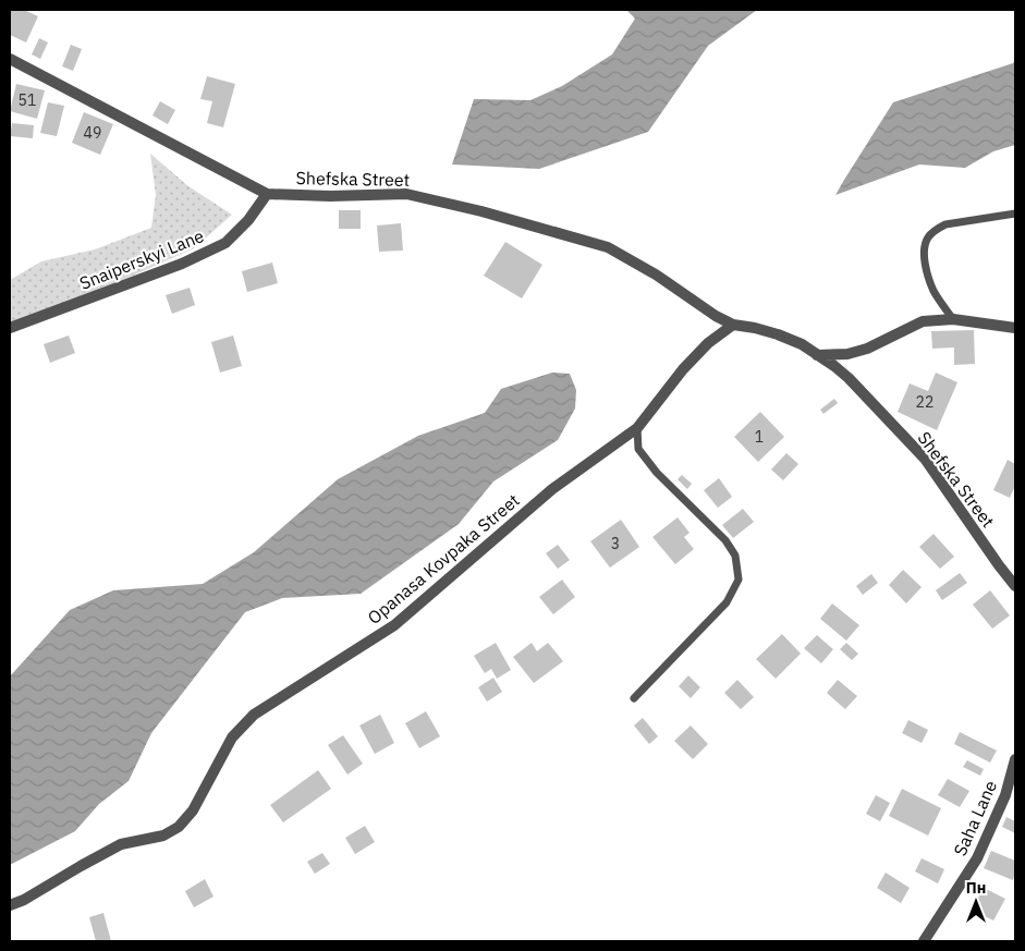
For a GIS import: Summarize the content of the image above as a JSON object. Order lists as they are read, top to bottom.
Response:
{
  "streets": {
    "street": [
      "Shefska Street",
      "Snaiperskyi Lane",
      "Opanasa Kovpaka Street",
      "Saha Lane"
    ]
  },
  "crossings": [
    ["Shefska Street", "Snaiperskyi Lane"],
    ["Shefska Street", "Opanasa Kovpaka Street"]
  ],
  "house_numbers": [
    "51",
    "49",
    "22",
    "1",
    "3"
  ],
  "north": "top"
}
